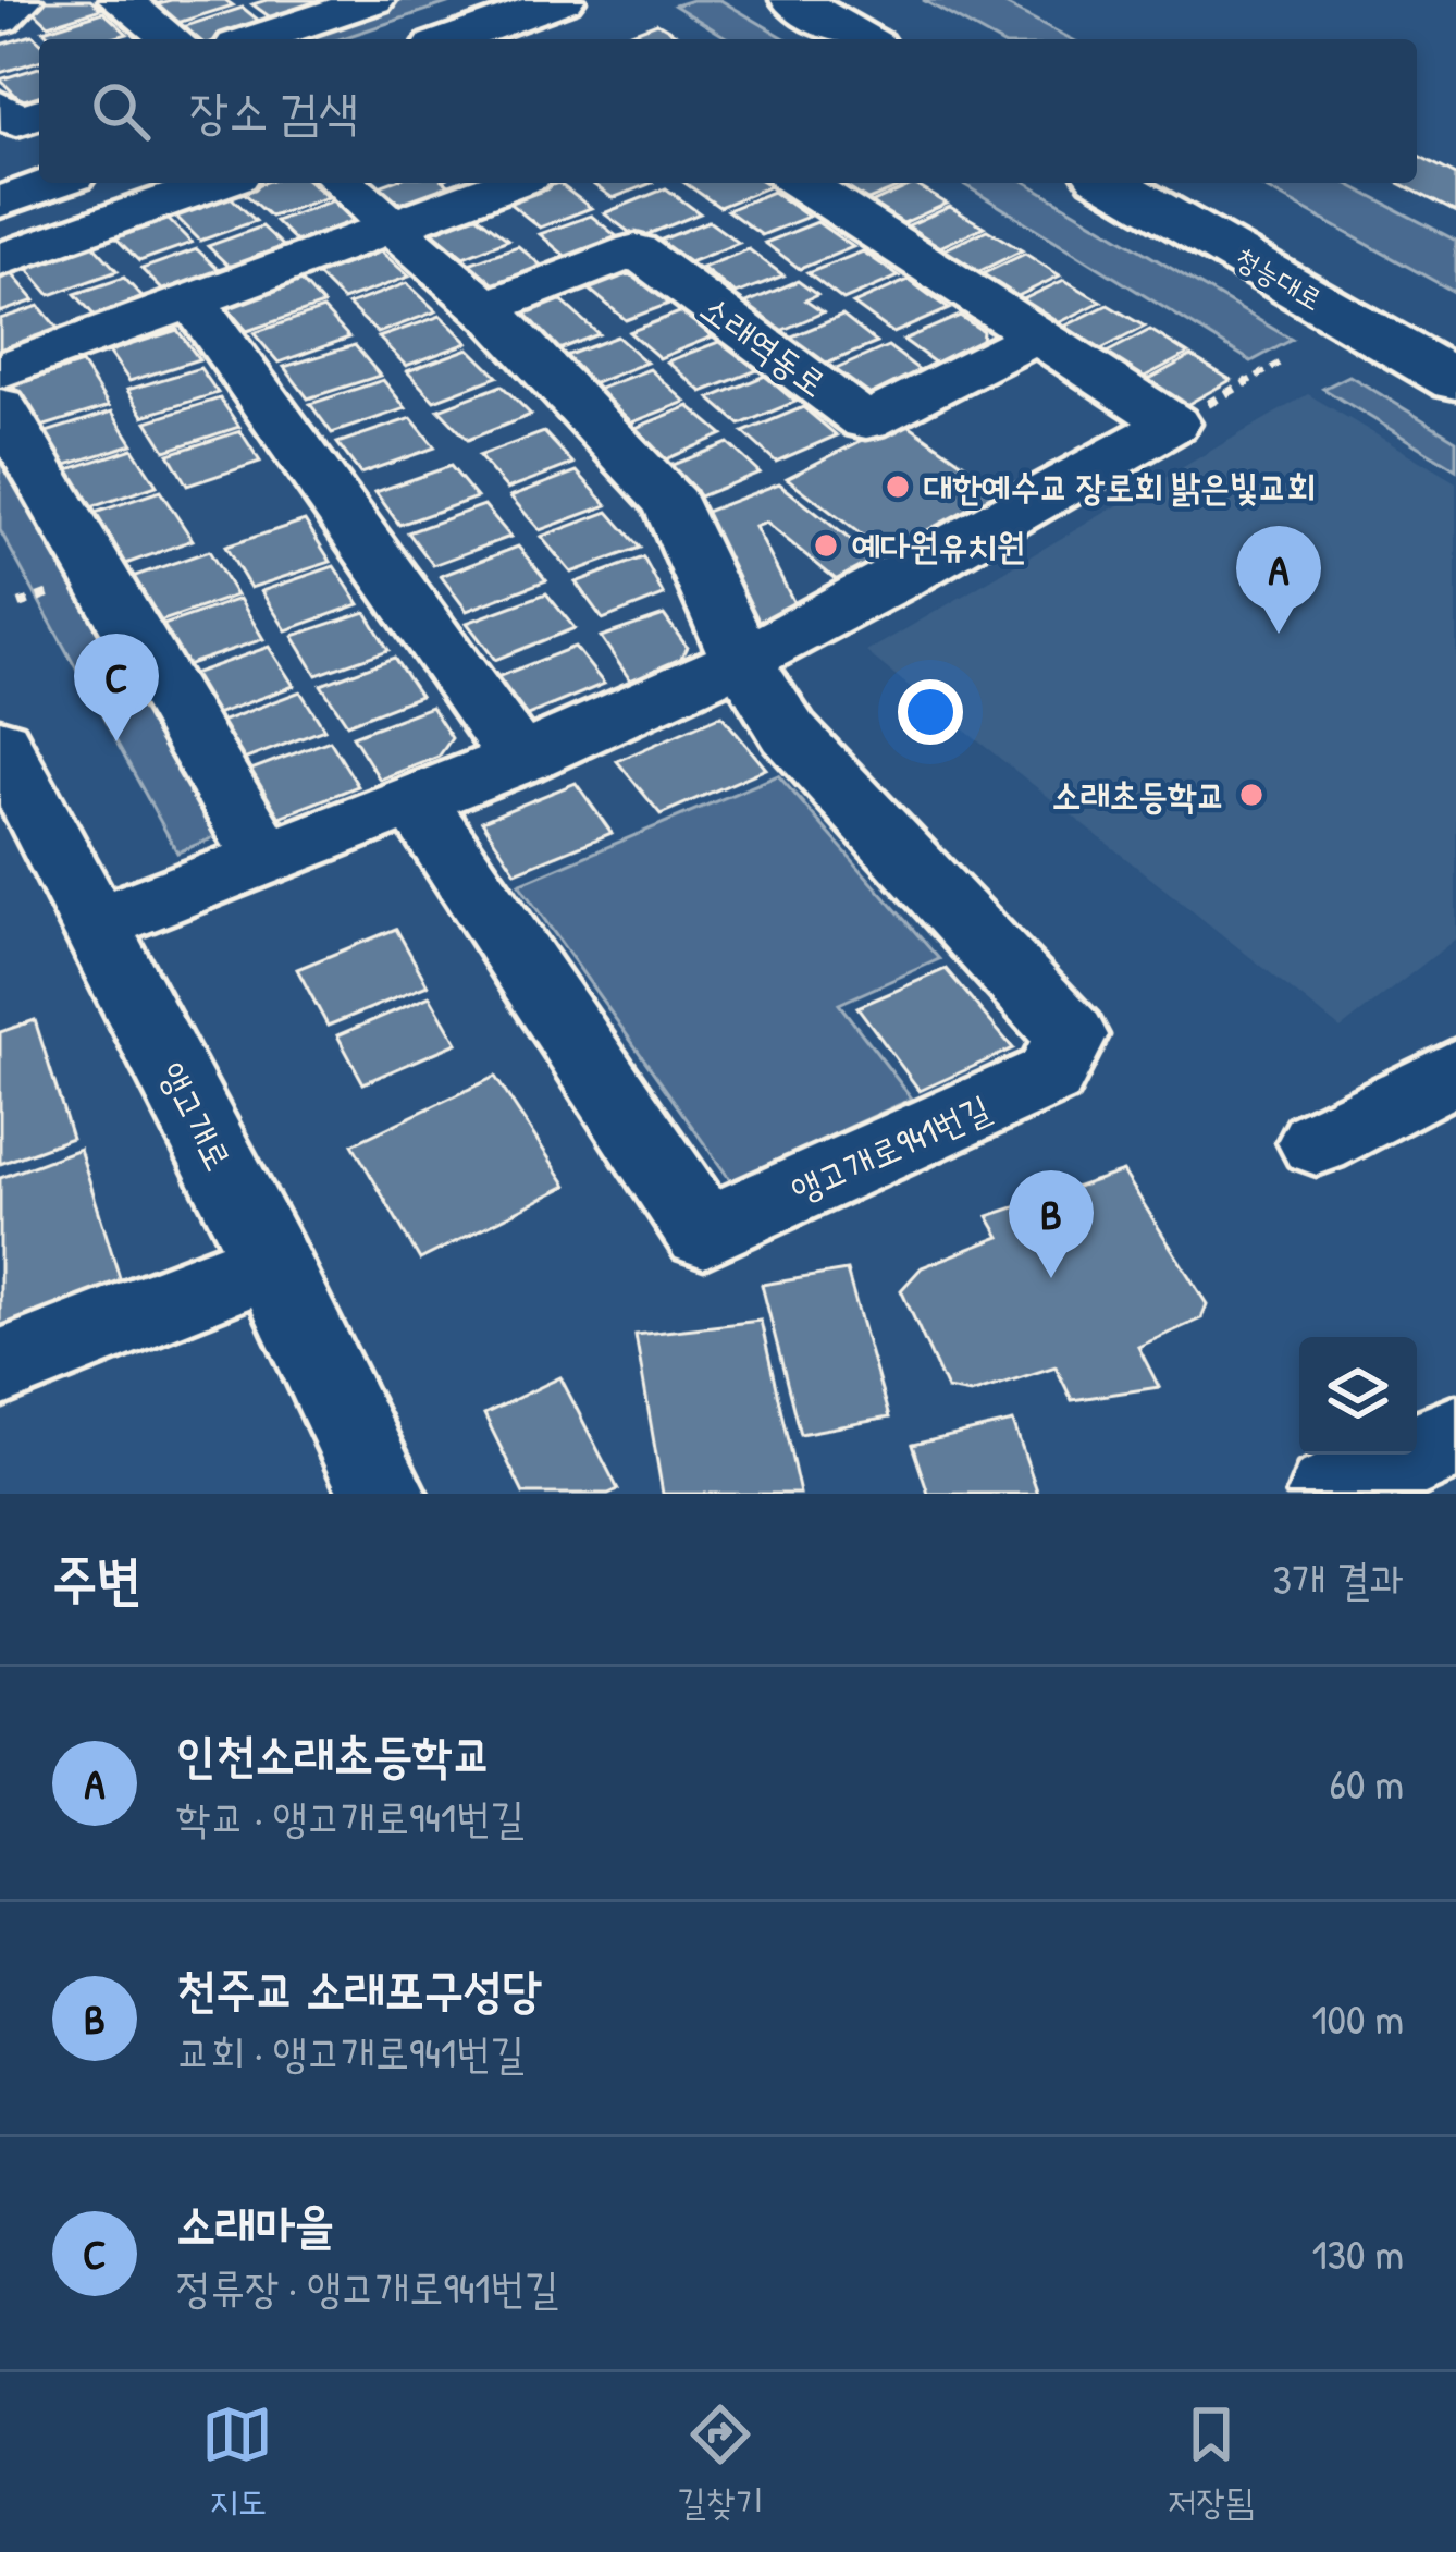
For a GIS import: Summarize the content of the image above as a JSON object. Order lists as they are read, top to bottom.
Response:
{
  "streets": {
    "main road": ["청능대로"],
    "street": ["소래역동로", "앵고개로", "앵고개로941번길"]
  },
  "places": ["대한예수교 장로회 밝은빛교회", "예다원유치원", "소래초등학교"],
  "page": {
    "search": "장소 검색",
    "pins": ["A", "C", "B"],
    "heading": ["주변", "3개 결과"],
    "list": [
      {
        "mark": "A",
        "name": "인천소래초등학교",
        "note": "학교 · 앵고개로941번길",
        "value": "60 m"
      },
      {
        "mark": "B",
        "name": "천주교 소래포구성당",
        "note": "교회 · 앵고개로941번길",
        "value": "100 m"
      },
      {
        "mark": "C",
        "name": "소래마을",
        "note": "정류장 · 앵고개로941번길",
        "value": "130 m"
      }
    ],
    "nav": ["지도", "길찾기", "저장됨"]
  }
}
